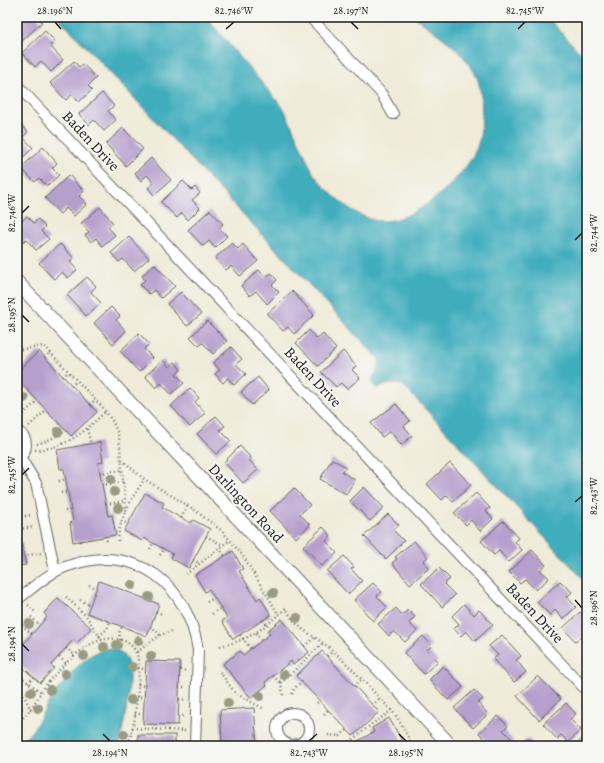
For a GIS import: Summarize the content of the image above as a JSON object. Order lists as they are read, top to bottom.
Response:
{
  "streets": {
    "street": ["Baden Drive", "Darlington Road"]
  },
  "coordinates": [
    "28.196°N",
    "82.746°W",
    "28.197°N",
    "82.745°W",
    "82.744°W",
    "28.195°N",
    "82.743°W",
    "28.194°N"
  ]
}
